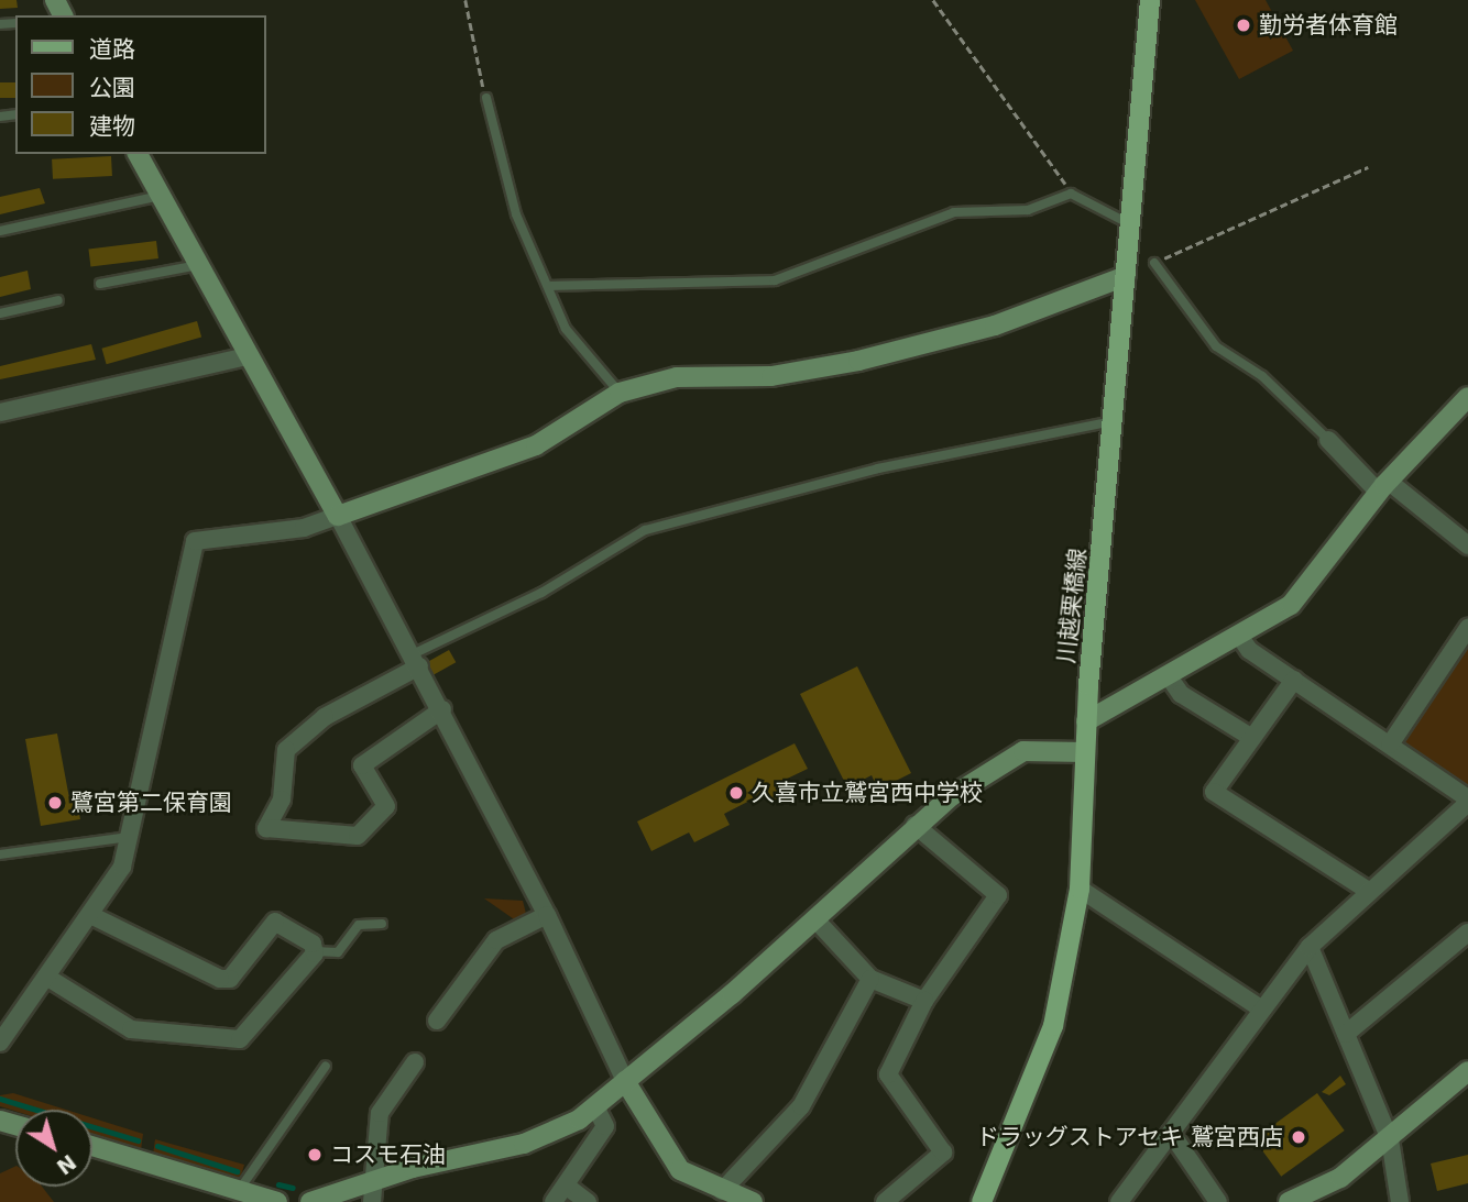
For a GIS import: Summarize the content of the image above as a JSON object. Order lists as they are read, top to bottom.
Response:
{
  "streets": {
    "main road": ["川越栗橋線"]
  },
  "places": [
    "勤労者体育館",
    "久喜市立鷲宮西中学校",
    "鷺宮第二保育園",
    "ドラッグストアセキ 鷲宮西店",
    "コスモ石油"
  ],
  "legend": ["道路", "公園", "建物"],
  "north": "bottom right"
}
